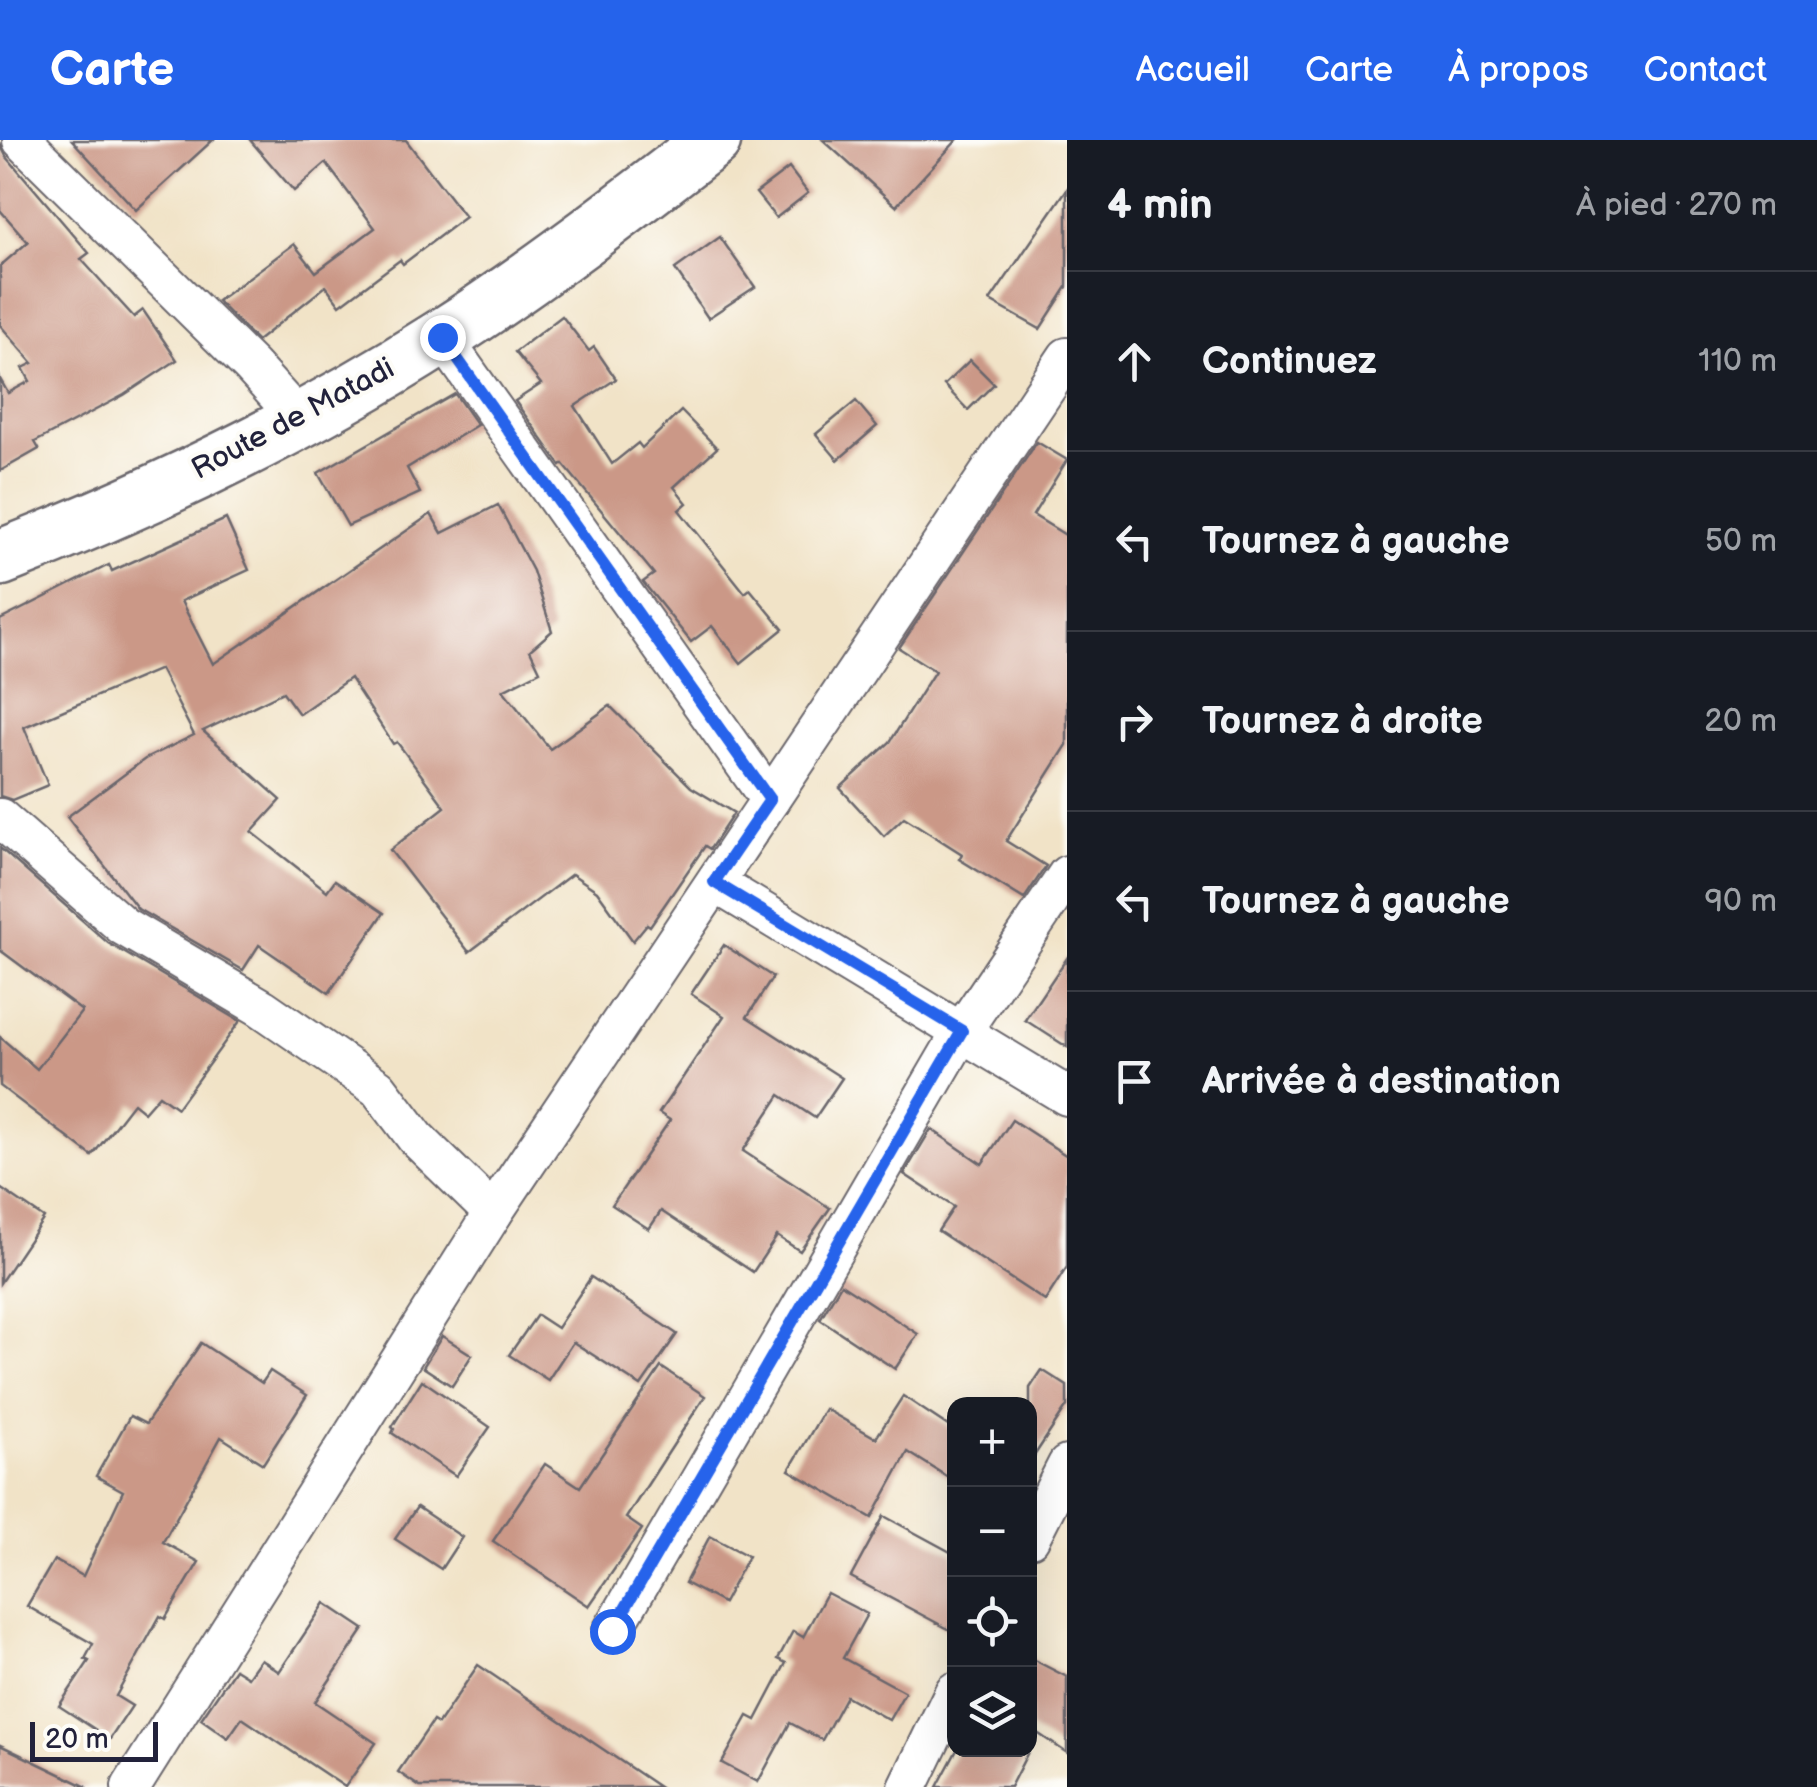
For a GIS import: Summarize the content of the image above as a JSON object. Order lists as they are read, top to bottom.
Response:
{
  "streets": {
    "highway": ["Route de Matadi"]
  },
  "scale_bar": "20 m",
  "page": {
    "header": "Carte",
    "nav": [
      "Accueil",
      "Carte",
      "À propos",
      "Contact"
    ],
    "heading": ["4 min", "À pied · 270 m"],
    "list": [
      ["Continuez", "110 m"],
      ["Tournez à gauche", "50 m"],
      ["Tournez à droite", "20 m"],
      ["Tournez à gauche", "90 m"],
      "Arrivée à destination"
    ],
    "map_buttons": ["+", "−"],
    "scale": "20 m"
  }
}
